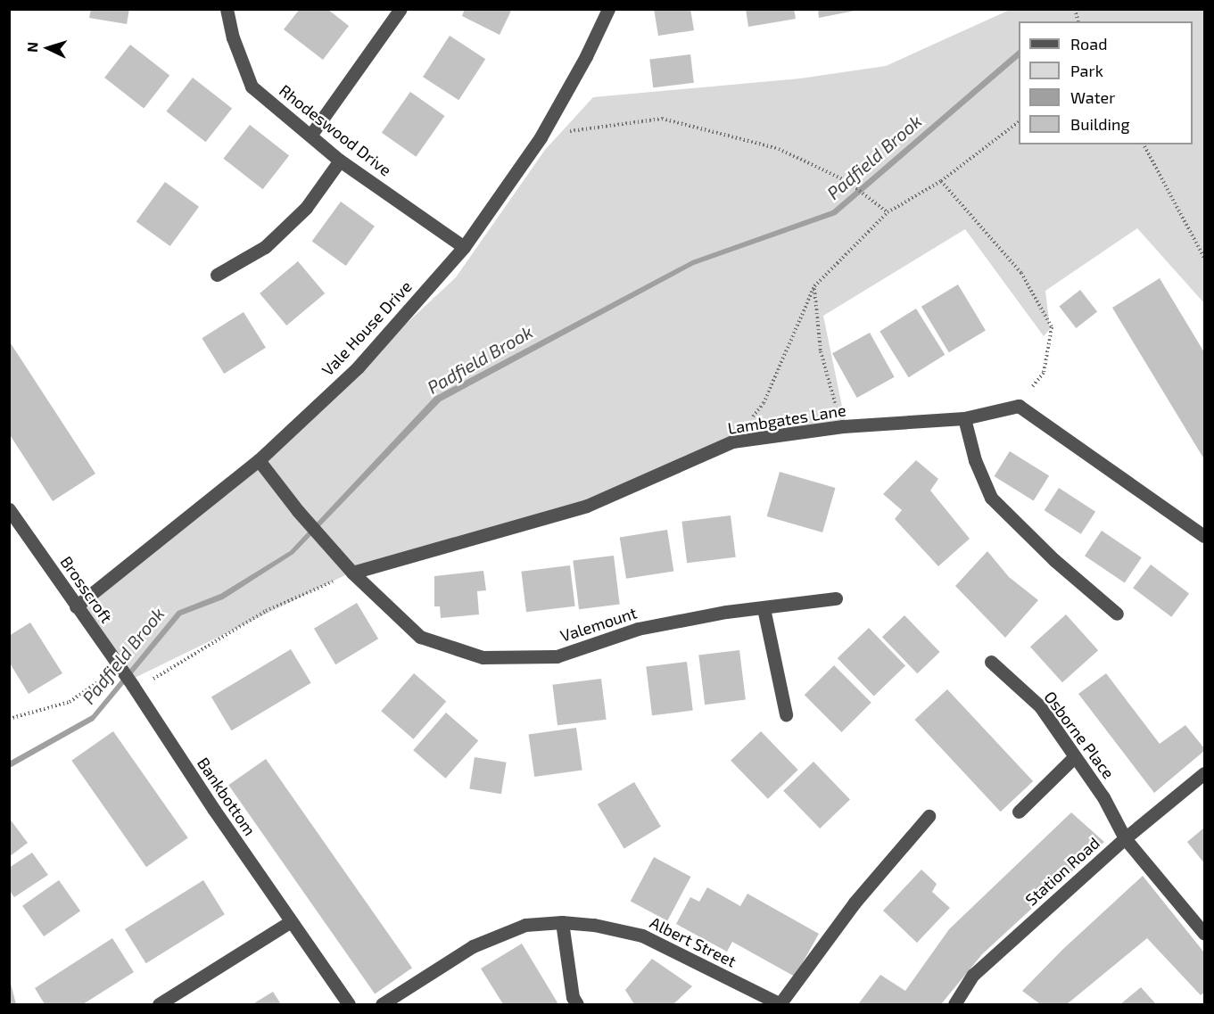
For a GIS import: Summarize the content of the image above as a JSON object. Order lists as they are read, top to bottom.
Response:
{
  "streets": {
    "street": [
      "Rhodeswood Drive",
      "Vale House Drive",
      "Lambgates Lane",
      "Brosscroft",
      "Valemount",
      "Osborne Place",
      "Bankbottom",
      "Station Road",
      "Albert Street"
    ]
  },
  "crossings": [
    ["Rhodeswood Drive", "Vale House Drive"],
    ["Vale House Drive", "Brosscroft"],
    ["Vale House Drive", "Valemount"],
    ["Lambgates Lane", "Valemount"],
    ["Brosscroft", "Bankbottom"],
    ["Osborne Place", "Station Road"]
  ],
  "water": ["Padfield Brook"],
  "legend": [
    "Road",
    "Park",
    "Water",
    "Building"
  ],
  "north": "left"
}
